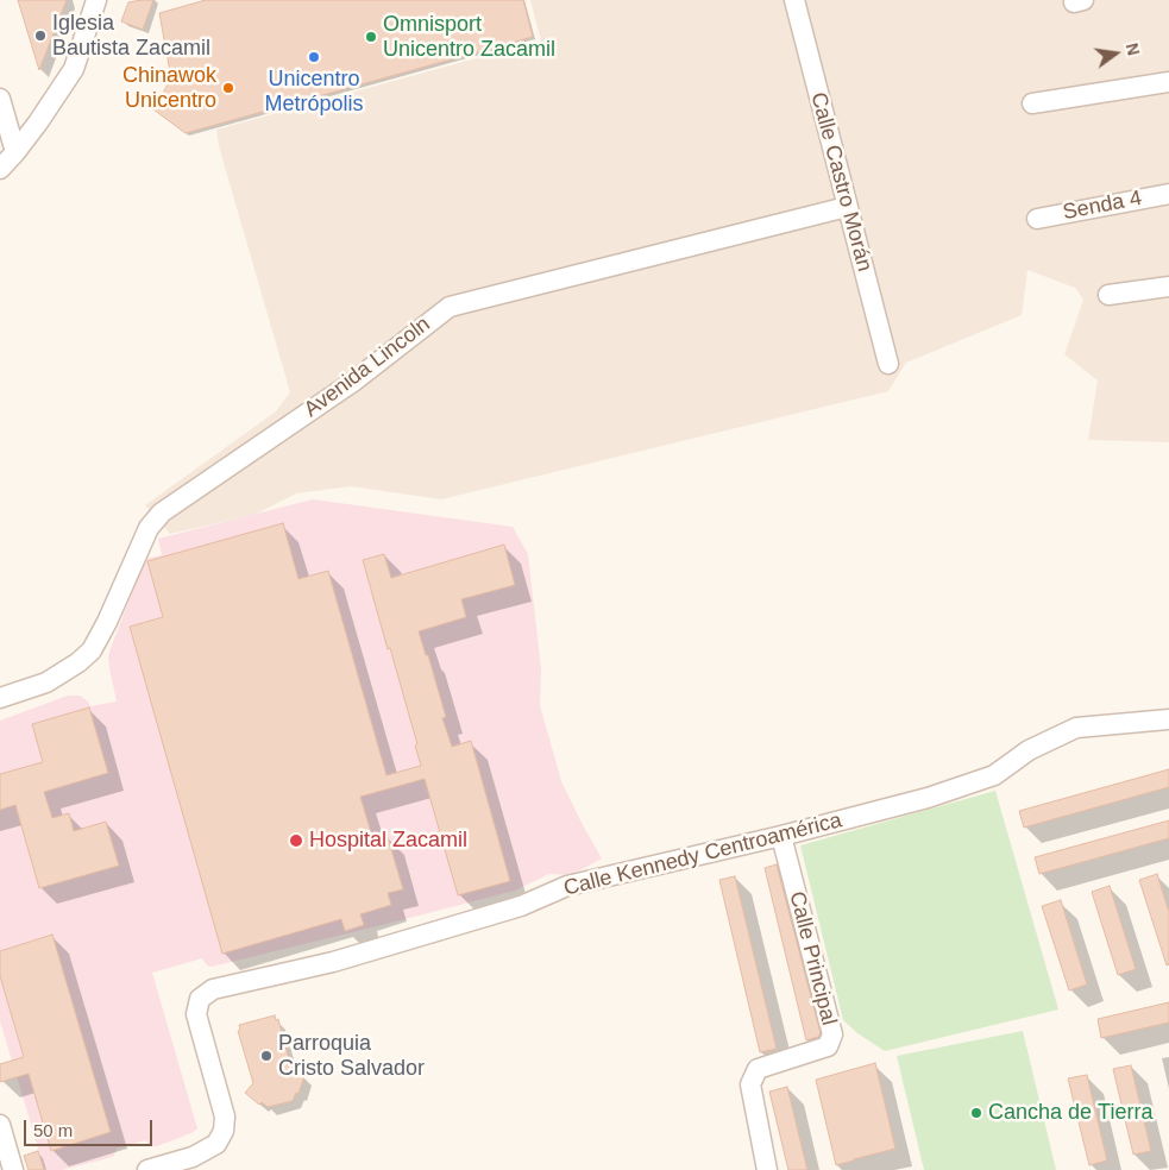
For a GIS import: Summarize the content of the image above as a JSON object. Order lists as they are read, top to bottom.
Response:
{
  "streets": {
    "street": [
      "Calle Castro Morán",
      "Senda 4",
      "Avenida Lincoln",
      "Calle Kennedy Centroamérica",
      "Calle Principal"
    ]
  },
  "crossings": [
    ["Calle Castro Morán", "Avenida Lincoln"],
    ["Calle Kennedy Centroamérica", "Calle Principal"]
  ],
  "places": [
    "Iglesia Bautista Zacamil",
    "Omnisport Unicentro Zacamil",
    "Unicentro Metrópolis",
    "Chinawok Unicentro",
    "Hospital Zacamil",
    "Parroquia Cristo Salvador",
    "Cancha de Tierra"
  ],
  "scale_bar": "50 m",
  "north": "right"
}
